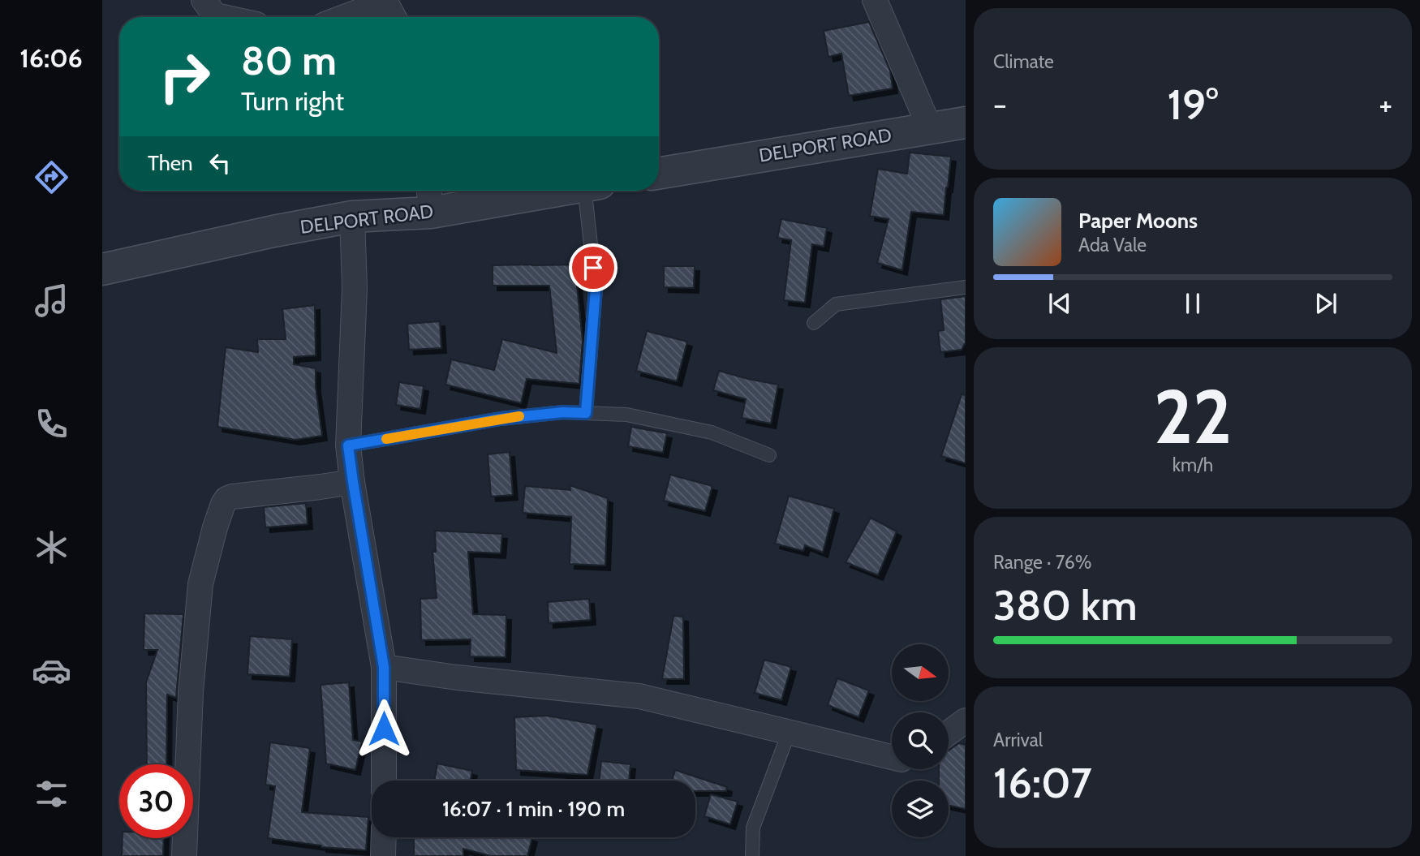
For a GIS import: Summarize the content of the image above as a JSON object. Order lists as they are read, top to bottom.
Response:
{
  "streets": {
    "street": ["DELPORT ROAD"]
  },
  "north": "right",
  "page": {
    "tabs": "16:06",
    "tile": [
      "Climate",
      ["22", "km/h"],
      ["Range · 76%", "380 km"],
      ["Arrival", "16:07"]
    ],
    "turn": ["80 m", "Turn right"],
    "heat": ["−", "19°", "+"],
    "then": "Then",
    "song": ["Paper Moons", "Ada Vale"],
    "limit": "30",
    "trip": "16:07 · 1 min · 190 m"
  }
}
